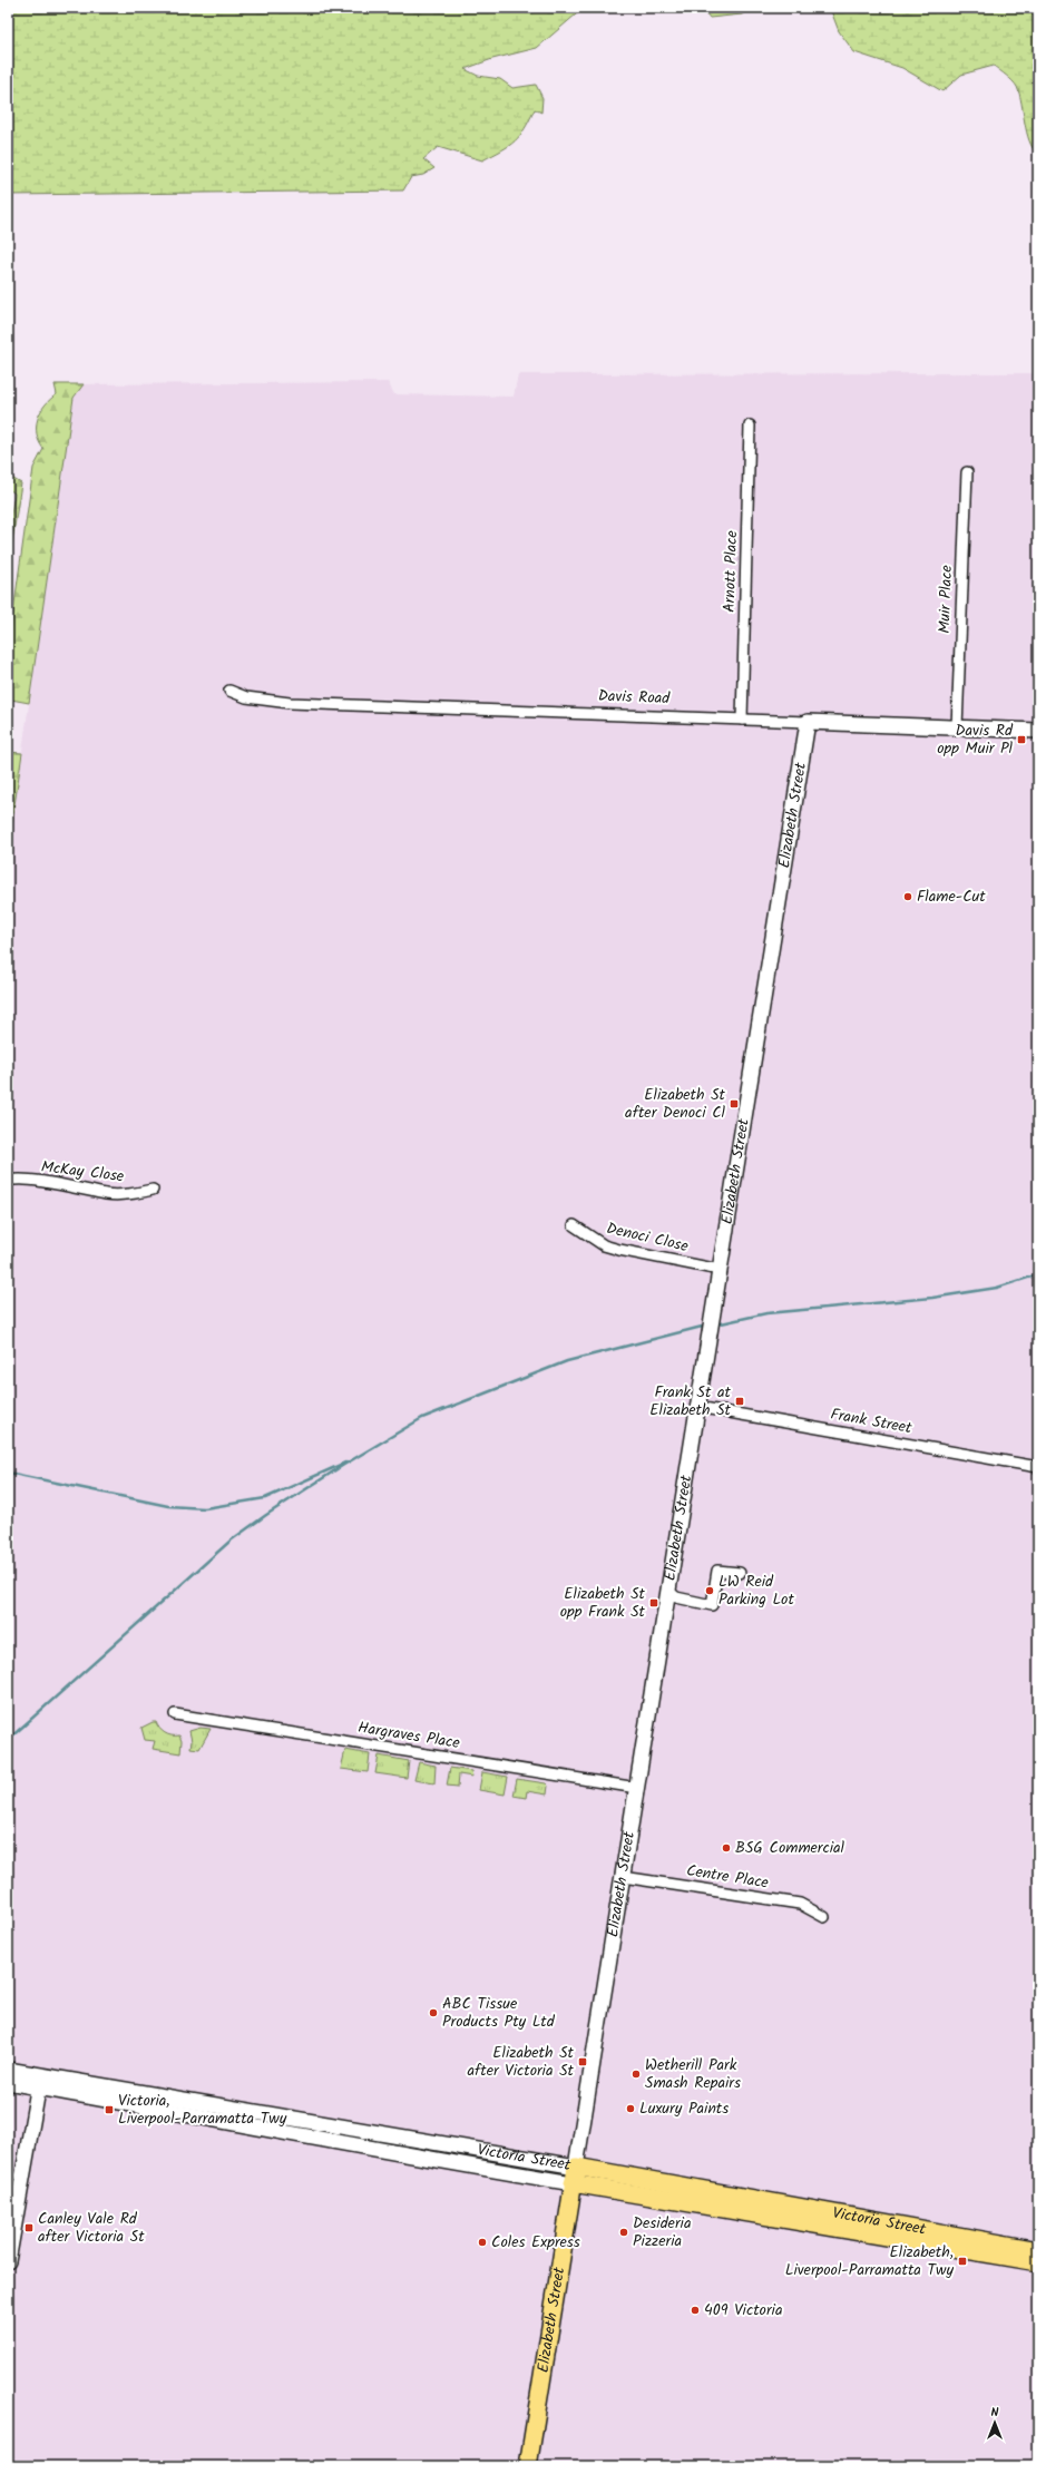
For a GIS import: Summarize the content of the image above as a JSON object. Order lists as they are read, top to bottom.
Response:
{
  "streets": {
    "main road": ["Elizabeth Street", "Victoria Street"],
    "street": [
      "Arnott Place",
      "Muir Place",
      "Davis Road",
      "McKay Close",
      "Denoci Close",
      "Frank Street",
      "Hargraves Place",
      "Centre Place"
    ]
  },
  "crossings": [
    ["Arnott Place", "Davis Road"],
    ["Muir Place", "Davis Road"],
    ["Davis Road", "Elizabeth Street"],
    ["Elizabeth Street", "Denoci Close"],
    ["Elizabeth Street", "Frank Street"],
    ["Elizabeth Street", "Hargraves Place"],
    ["Elizabeth Street", "Centre Place"],
    ["Elizabeth Street", "Victoria Street"]
  ],
  "places": {
    "transit": [
      "Davis Rd opp Muir Pl",
      "Elizabeth St after Denoci Cl",
      "Frank St at Elizabeth St",
      "Elizabeth St opp Frank St",
      "Elizabeth St after Victoria St",
      "Victoria, Liverpool-Parramatta Twy",
      "Canley Vale Rd after Victoria St",
      "Elizabeth, Liverpool-Parramatta Twy"
    ],
    "other": [
      "Flame-Cut",
      "LW Reid Parking Lot",
      "BSG Commercial",
      "ABC Tissue Products Pty Ltd",
      "Wetherill Park Smash Repairs",
      "Luxury Paints",
      "Desideria Pizzeria",
      "Coles Express",
      "409 Victoria"
    ]
  },
  "north": "top"
}
